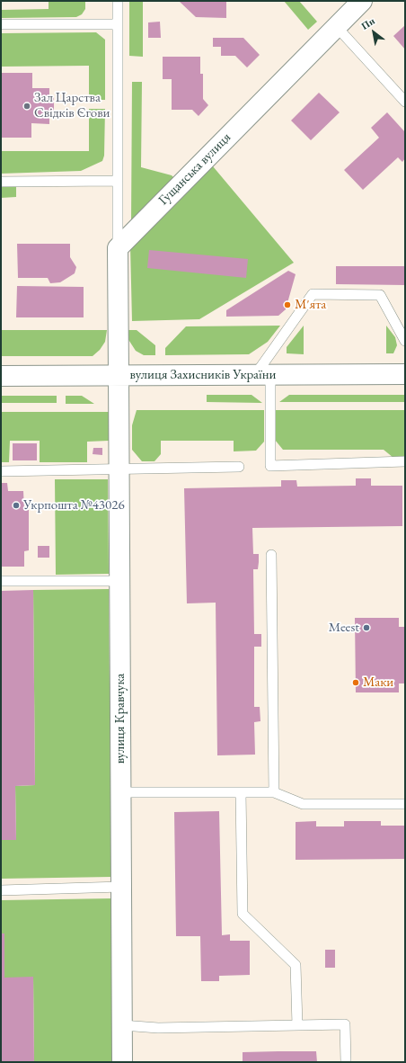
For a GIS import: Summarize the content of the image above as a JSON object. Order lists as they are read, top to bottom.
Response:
{
  "streets": {
    "street": ["Гущанська вулиця", "вулиця Захисників України", "вулиця Кравчука"]
  },
  "crossings": [
    ["вулиця Захисників України", "вулиця Кравчука"]
  ],
  "places": [
    "Зал Царства Свідків Єгови",
    "М'ята",
    "Укрпошта №43026",
    "Meest",
    "Маки"
  ],
  "north": "top left"
}
